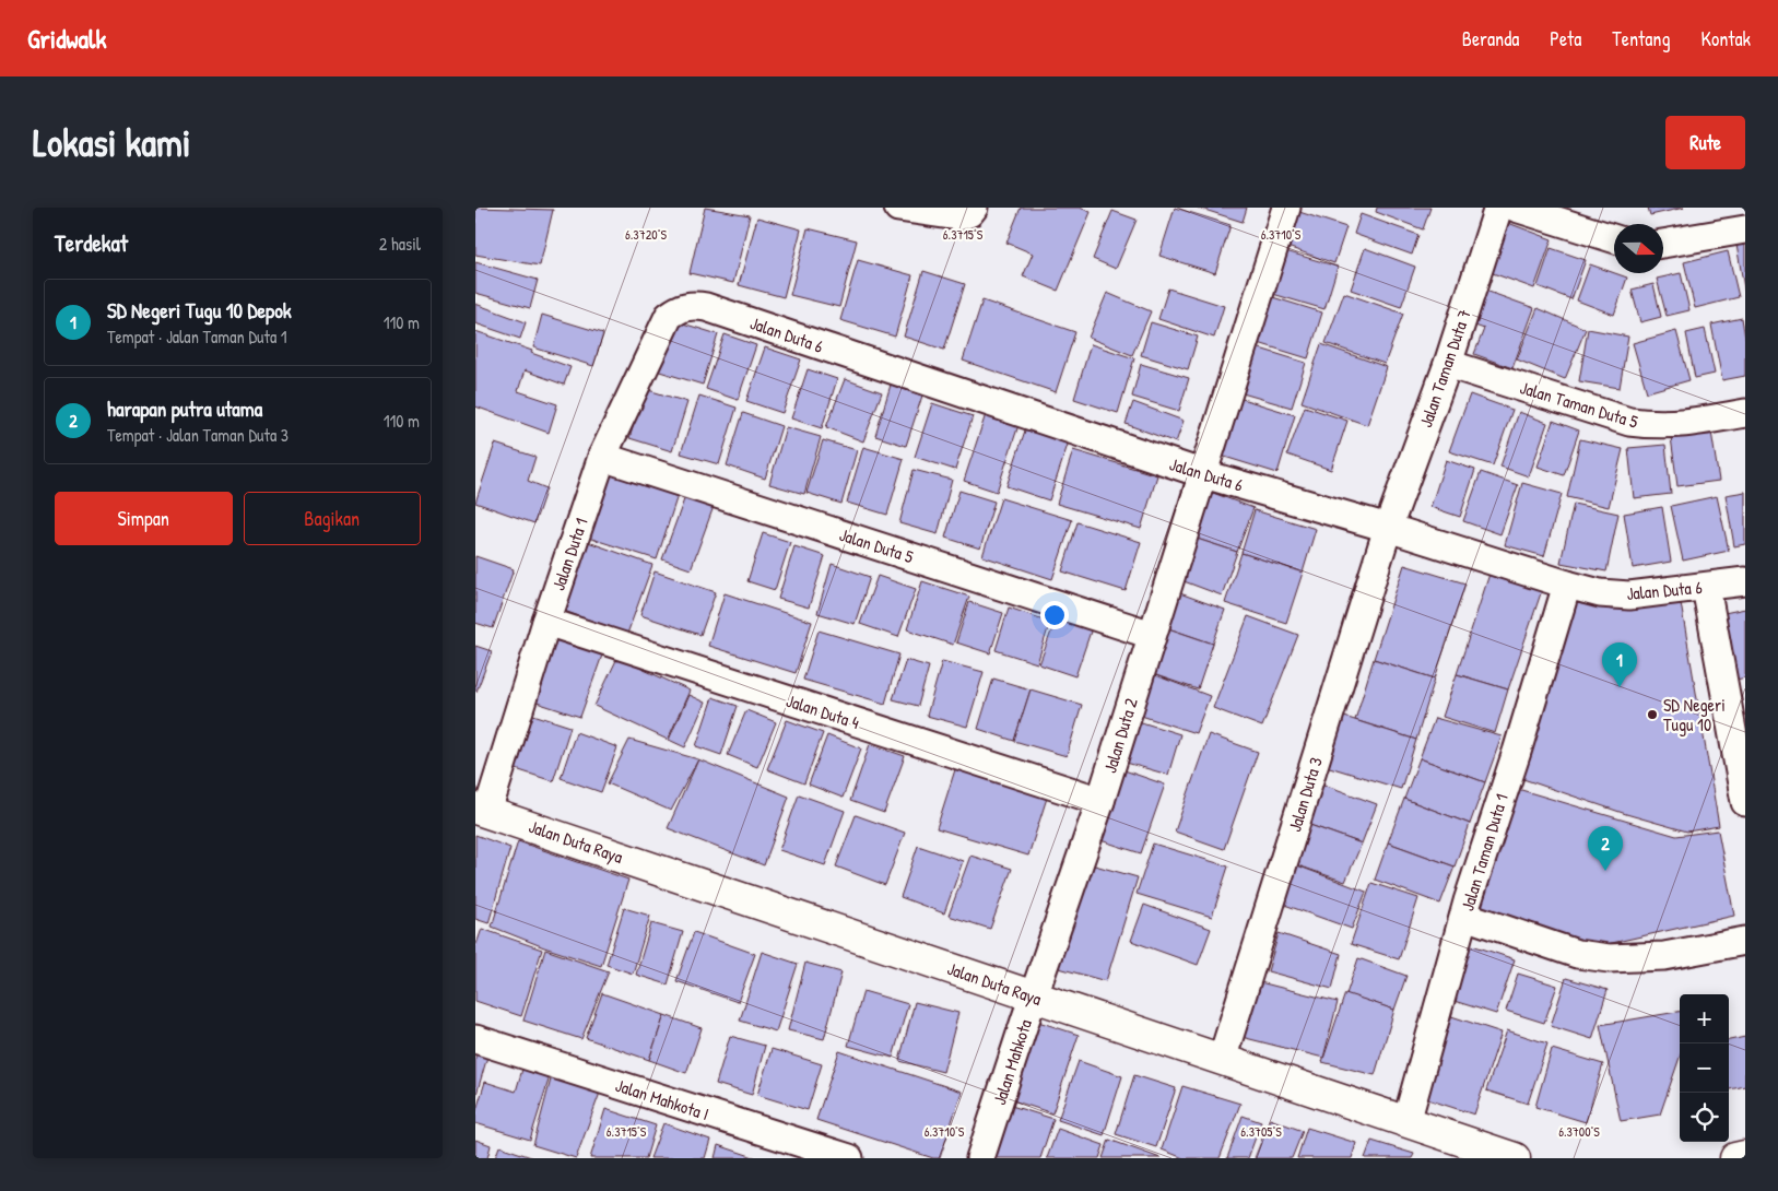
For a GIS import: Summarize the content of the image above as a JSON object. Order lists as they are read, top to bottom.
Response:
{
  "streets": {
    "street": [
      "Jalan Duta 6",
      "Jalan Taman Duta 7",
      "Jalan Taman Duta 5",
      "Jalan Duta 5",
      "Jalan Duta 1",
      "Jalan Duta 4",
      "Jalan Duta 2",
      "Jalan Duta 3",
      "Jalan Duta Raya",
      "Jalan Taman Duta 1",
      "Jalan Mahkota",
      "Jalan Mahkota I"
    ]
  },
  "crossings": [
    ["Jalan Duta 6", "Jalan Taman Duta 7"],
    ["Jalan Duta 6", "Jalan Duta 1"],
    ["Jalan Duta 6", "Jalan Duta 2"],
    ["Jalan Duta 6", "Jalan Duta 3"],
    ["Jalan Duta 6", "Jalan Taman Duta 1"],
    ["Jalan Taman Duta 7", "Jalan Taman Duta 5"],
    ["Jalan Taman Duta 7", "Jalan Duta 3"],
    ["Jalan Duta 5", "Jalan Duta 1"],
    ["Jalan Duta 5", "Jalan Duta 2"],
    ["Jalan Duta 1", "Jalan Duta 4"],
    ["Jalan Duta 1", "Jalan Duta Raya"],
    ["Jalan Duta 4", "Jalan Duta 2"],
    ["Jalan Duta 2", "Jalan Duta Raya"],
    ["Jalan Duta 2", "Jalan Mahkota"],
    ["Jalan Duta 3", "Jalan Duta Raya"],
    ["Jalan Duta Raya", "Jalan Taman Duta 1"],
    ["Jalan Duta Raya", "Jalan Mahkota"]
  ],
  "places": ["SD Negeri Tugu 10"],
  "north": "right",
  "page": {
    "header": "Gridwalk",
    "nav": [
      "Beranda",
      "Peta",
      "Tentang",
      "Kontak"
    ],
    "buttons": [
      "Rute",
      ["Simpan", "Bagikan"]
    ],
    "title": "Lokasi kami",
    "heading": ["Terdekat", "2 hasil"],
    "list": [
      {
        "mark": "1",
        "name": "SD Negeri Tugu 10 Depok",
        "note": "Tempat · Jalan Taman Duta 1",
        "value": "110 m"
      },
      {
        "mark": "2",
        "name": "harapan putra utama",
        "note": "Tempat · Jalan Taman Duta 3",
        "value": "110 m"
      }
    ],
    "pins": ["1", "2"],
    "map_buttons": ["+", "−"]
  },
  "coordinates": [
    "6.3715°S",
    "6.3720°S",
    "6.3710°S",
    "6.3705°S",
    "6.3700°S"
  ]
}
